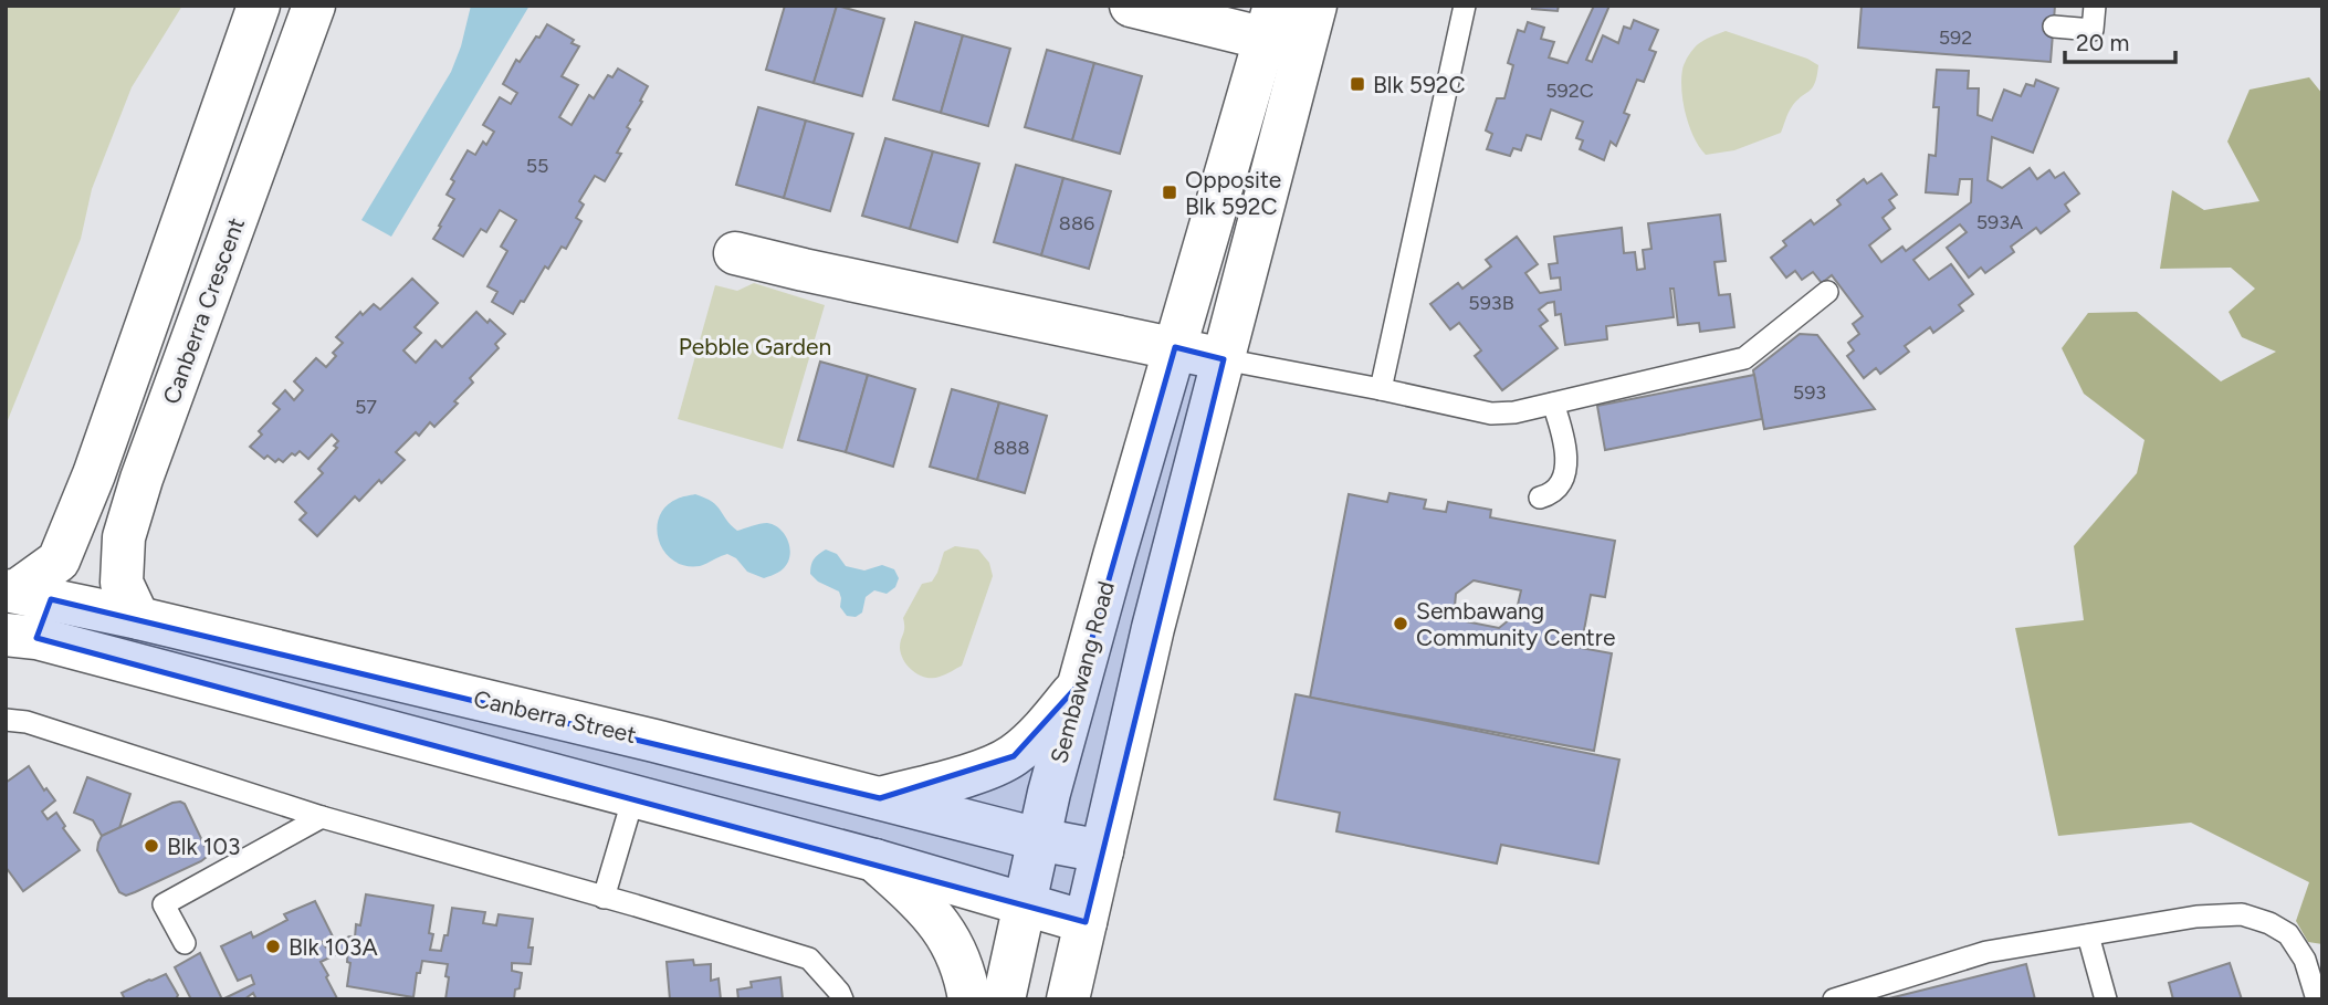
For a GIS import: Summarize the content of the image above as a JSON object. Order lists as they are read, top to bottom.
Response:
{
  "streets": {
    "street": ["Canberra Crescent", "Sembawang Road", "Canberra Street"]
  },
  "crossings": [
    ["Canberra Crescent", "Canberra Street"],
    ["Sembawang Road", "Canberra Street"]
  ],
  "parks": ["Pebble Garden"],
  "places": {
    "transit": ["Blk 592C", "Opposite Blk 592C"],
    "other": ["Sembawang Community Centre", "Blk 103", "Blk 103A"]
  },
  "house_numbers": [
    "592",
    "592C",
    "55",
    "593A",
    "886",
    "593B",
    "593",
    "57",
    "888"
  ],
  "scale_bar": "20 m"
}
